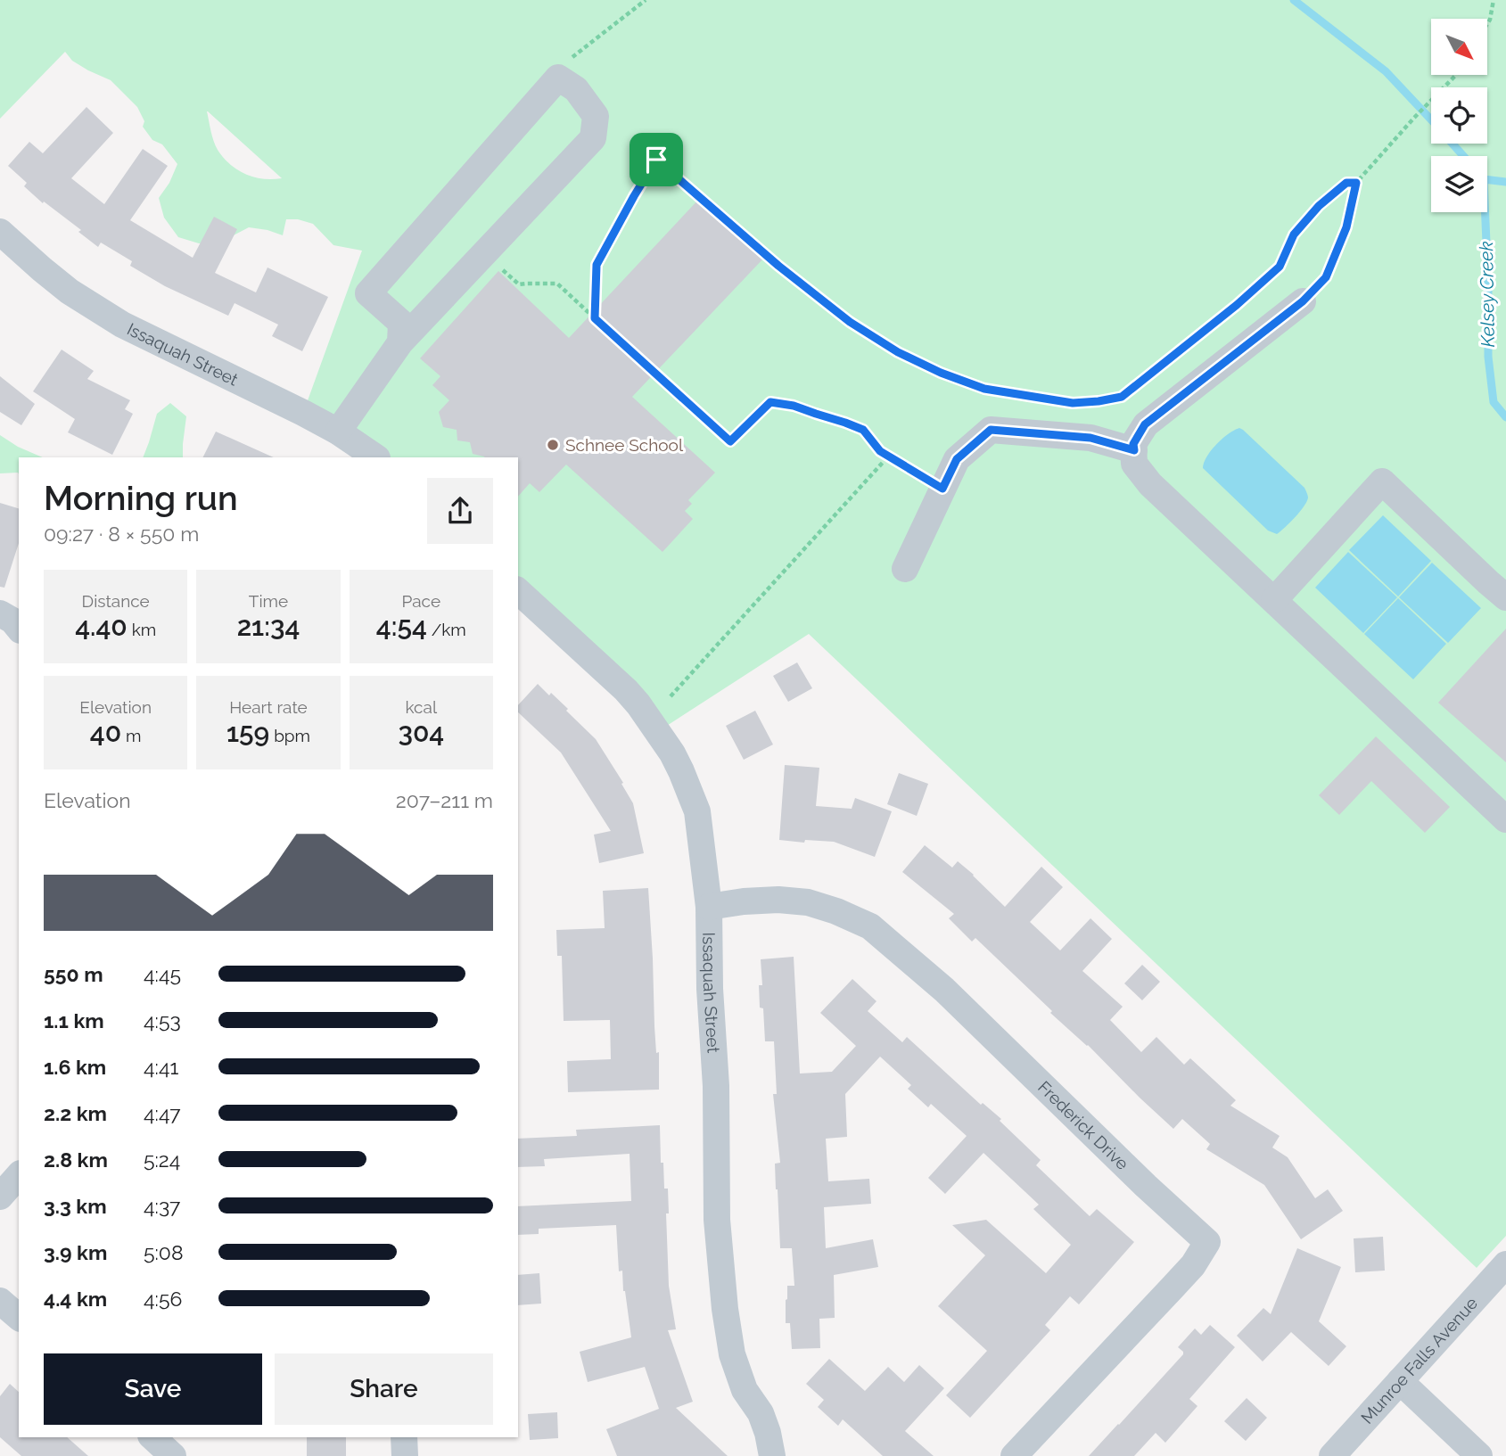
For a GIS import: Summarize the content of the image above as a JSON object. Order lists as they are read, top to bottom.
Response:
{
  "streets": {
    "street": ["Issaquah Street", "Frederick Drive", "Munroe Falls Avenue"]
  },
  "crossings": [
    ["Issaquah Street", "Frederick Drive"]
  ],
  "water": ["Kelsey Creek"],
  "places": ["Schnee School"],
  "north": "bottom right",
  "page": {
    "heading": ["Morning run", "09:27 · 8 × 550 m"],
    "stats": [
      ["Distance", "4.40 km"],
      ["Time", "21:34"],
      ["Pace", "4:54 /km"],
      ["Elevation", "40 m"],
      ["Heart rate", "159 bpm"],
      ["kcal", "304"]
    ],
    "chart": ["Elevation", "207–211 m"],
    "list": [
      {
        "name": "550 m",
        "note": "4:45"
      },
      {
        "name": "1.1 km",
        "note": "4:53"
      },
      {
        "name": "1.6 km",
        "note": "4:41"
      },
      {
        "name": "2.2 km",
        "note": "4:47"
      },
      {
        "name": "2.8 km",
        "note": "5:24"
      },
      {
        "name": "3.3 km",
        "note": "4:37"
      },
      {
        "name": "3.9 km",
        "note": "5:08"
      },
      {
        "name": "4.4 km",
        "note": "4:56"
      }
    ],
    "buttons": ["Save", "Share"]
  }
}
